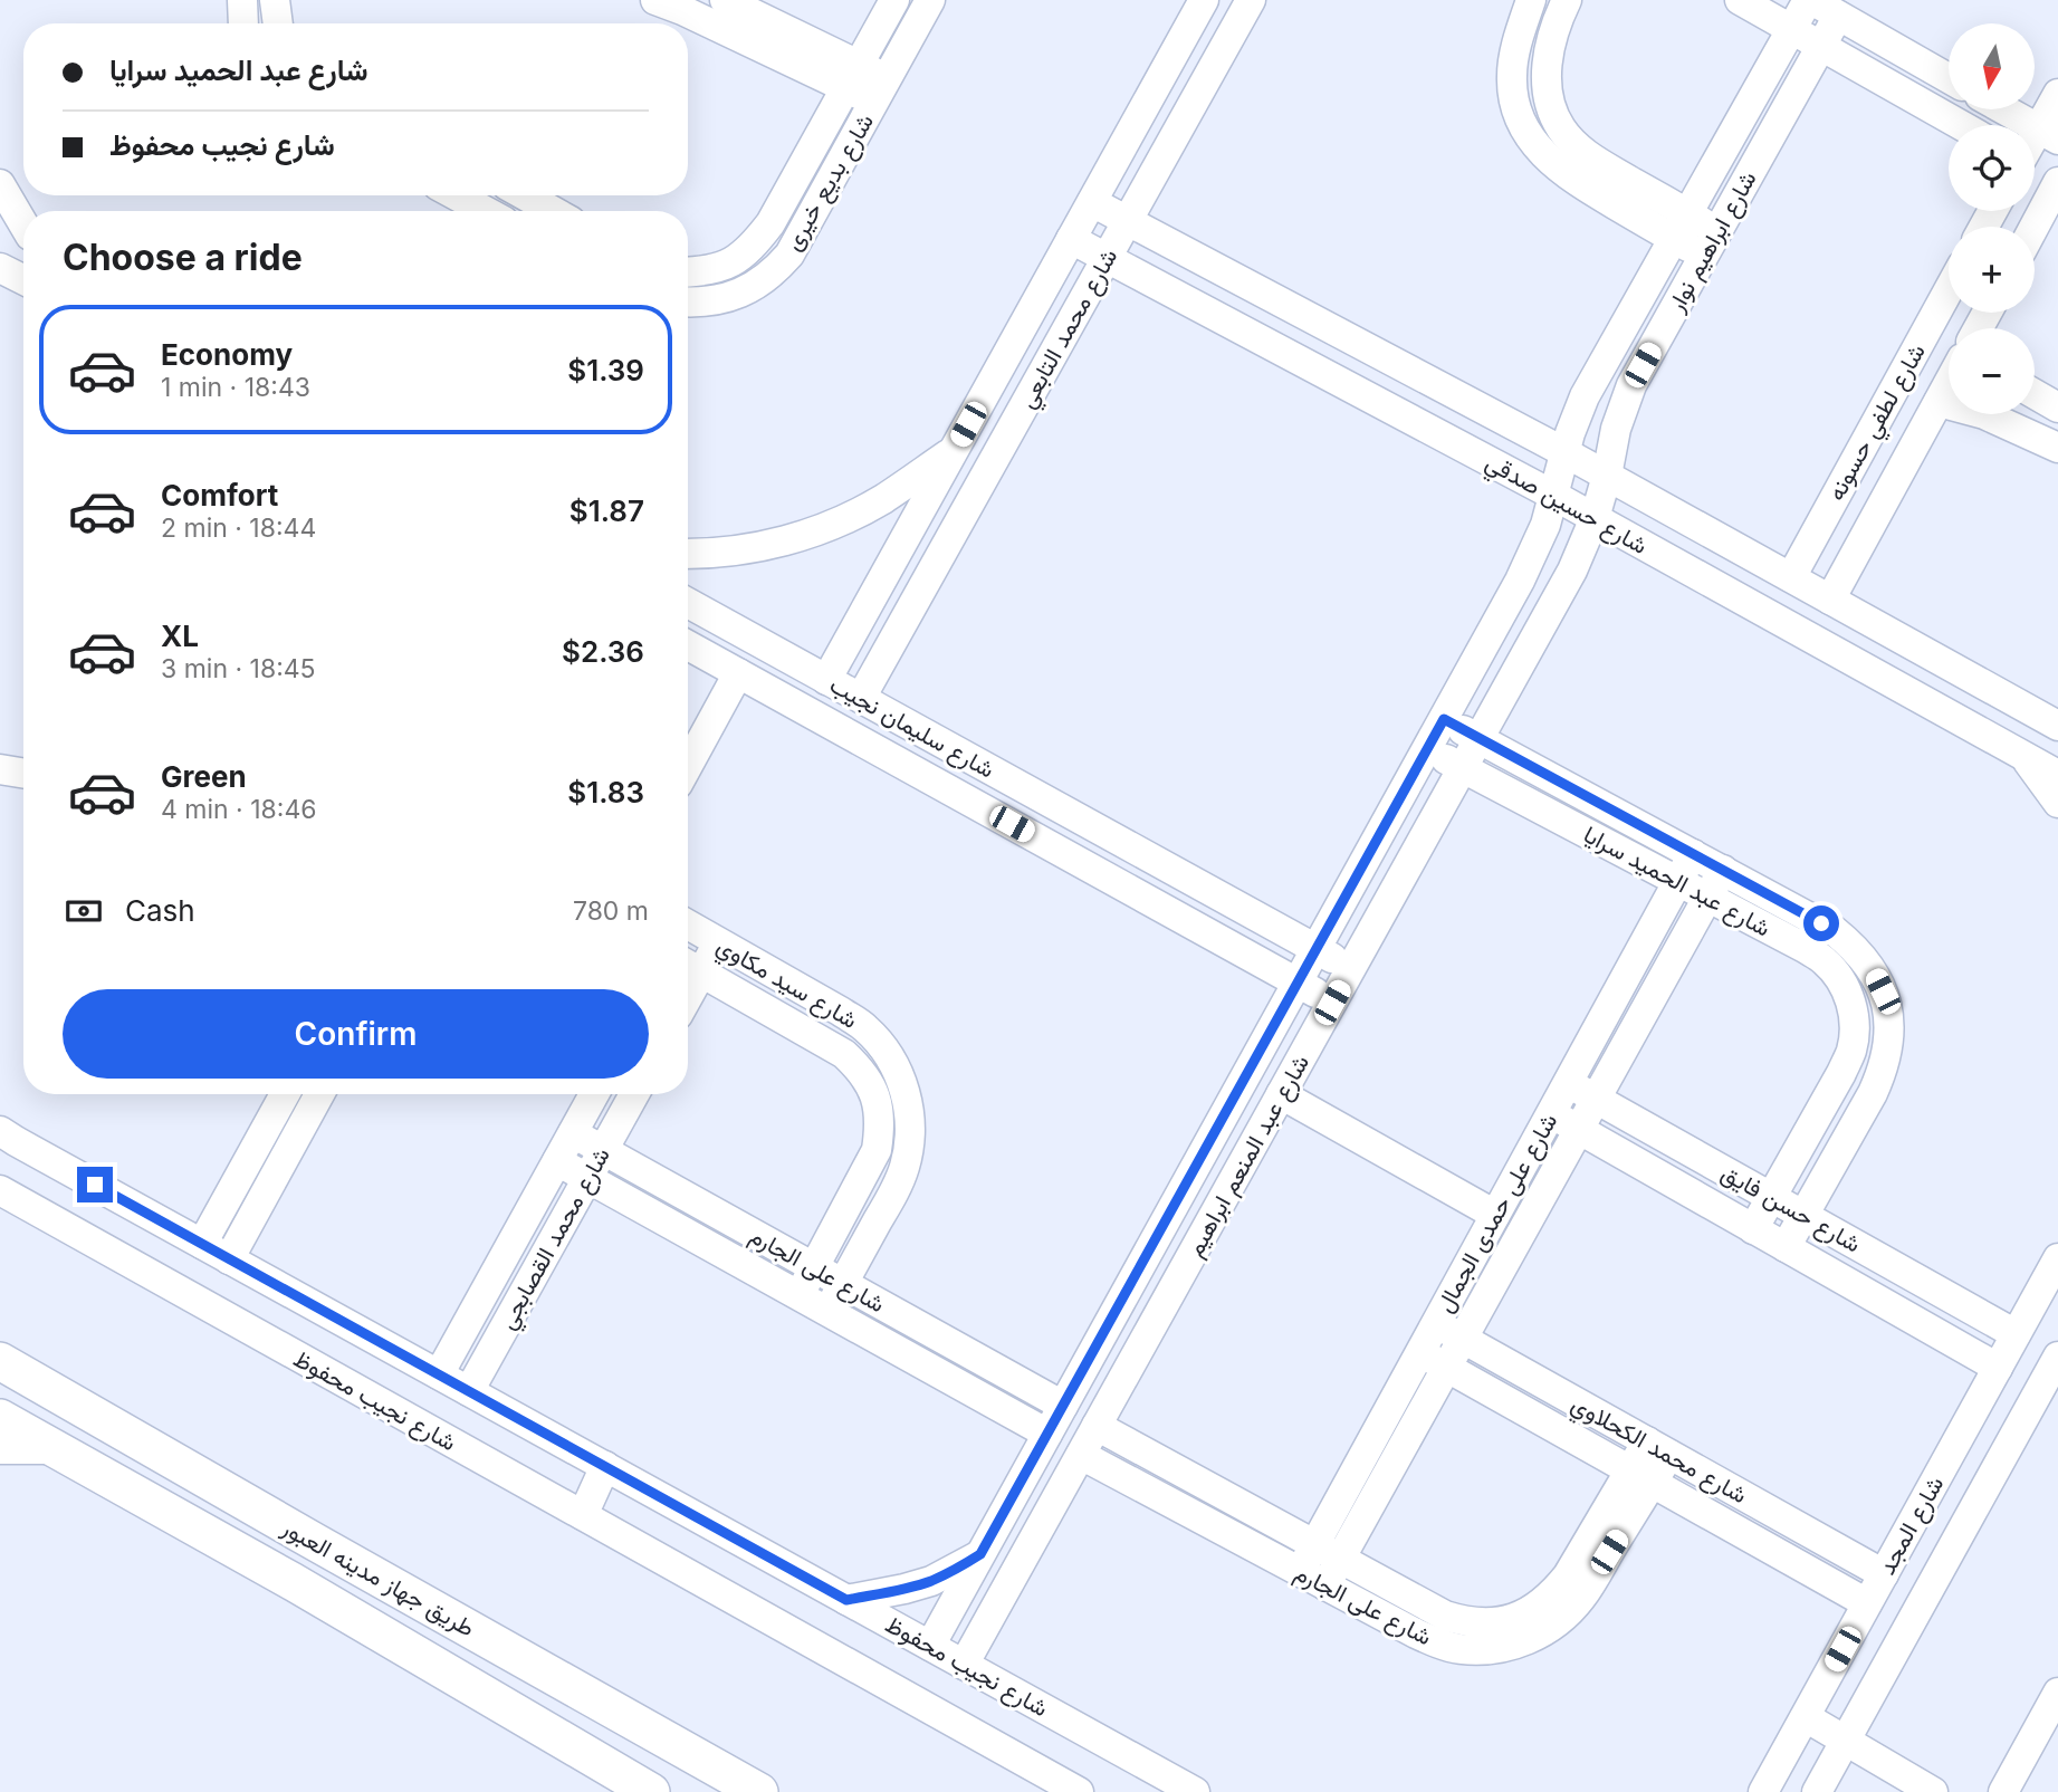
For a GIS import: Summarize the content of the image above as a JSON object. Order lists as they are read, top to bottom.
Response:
{
  "streets": {
    "main road": ["طريق جهاز مدينه العبور"],
    "street": [
      "شارع بديع خيرى",
      "شارع ابراهيم نوار",
      "شارع محمد التابعي",
      "شارع لطفي حسونه",
      "شارع حسين صدقي",
      "شارع سليمان نجيب",
      "شارع عبد الحميد سرايا",
      "شارع سيد مكاوي",
      "شارع عبد المنعم ابراهيم",
      "شارع حسن فايق",
      "شارع على حمدى الجمال",
      "شارع محمد القصابجي",
      "شارع على الجارم",
      "شارع نجيب محفوظ",
      "شارع محمد الكحلاوي",
      "شارع المجد"
    ]
  },
  "crossings": [
    ["شارع ابراهيم نوار", "شارع حسين صدقي"],
    ["شارع ابراهيم نوار", "شارع عبد المنعم ابراهيم"],
    ["شارع محمد التابعي", "شارع حسين صدقي"],
    ["شارع محمد التابعي", "شارع سليمان نجيب"],
    ["شارع لطفي حسونه", "شارع حسين صدقي"],
    ["شارع حسين صدقي", "شارع عبد المنعم ابراهيم"],
    ["شارع سليمان نجيب", "شارع عبد المنعم ابراهيم"],
    ["شارع عبد الحميد سرايا", "شارع عبد المنعم ابراهيم"],
    ["شارع عبد الحميد سرايا", "شارع حسن فايق"],
    ["شارع عبد الحميد سرايا", "شارع على حمدى الجمال"],
    ["شارع سيد مكاوي", "شارع على الجارم"],
    ["شارع عبد المنعم ابراهيم", "شارع على الجارم"],
    ["شارع عبد المنعم ابراهيم", "شارع نجيب محفوظ"],
    ["شارع حسن فايق", "شارع على حمدى الجمال"],
    ["شارع حسن فايق", "شارع المجد"],
    ["شارع على حمدى الجمال", "شارع على الجارم"],
    ["شارع على حمدى الجمال", "شارع محمد الكحلاوي"],
    ["شارع محمد القصابجي", "شارع على الجارم"],
    ["شارع محمد القصابجي", "شارع نجيب محفوظ"],
    ["شارع على الجارم", "شارع محمد الكحلاوي"],
    ["شارع محمد الكحلاوي", "شارع المجد"]
  ],
  "north": "bottom",
  "page": {
    "map_buttons": ["+", "−"],
    "banner": ["شارع عبد الحميد سرايا", "شارع نجيب محفوظ"],
    "heading": "Choose a ride",
    "list": [
      {
        "name": "Economy",
        "note": "1 min · 18:43",
        "value": "$1.39"
      },
      {
        "name": "Comfort",
        "note": "2 min · 18:44",
        "value": "$1.87"
      },
      {
        "name": "XL",
        "note": "3 min · 18:45",
        "value": "$2.36"
      },
      {
        "name": "Green",
        "note": "4 min · 18:46",
        "value": "$1.83"
      }
    ],
    "pay": ["Cash", "780 m"],
    "buttons": "Confirm"
  }
}
